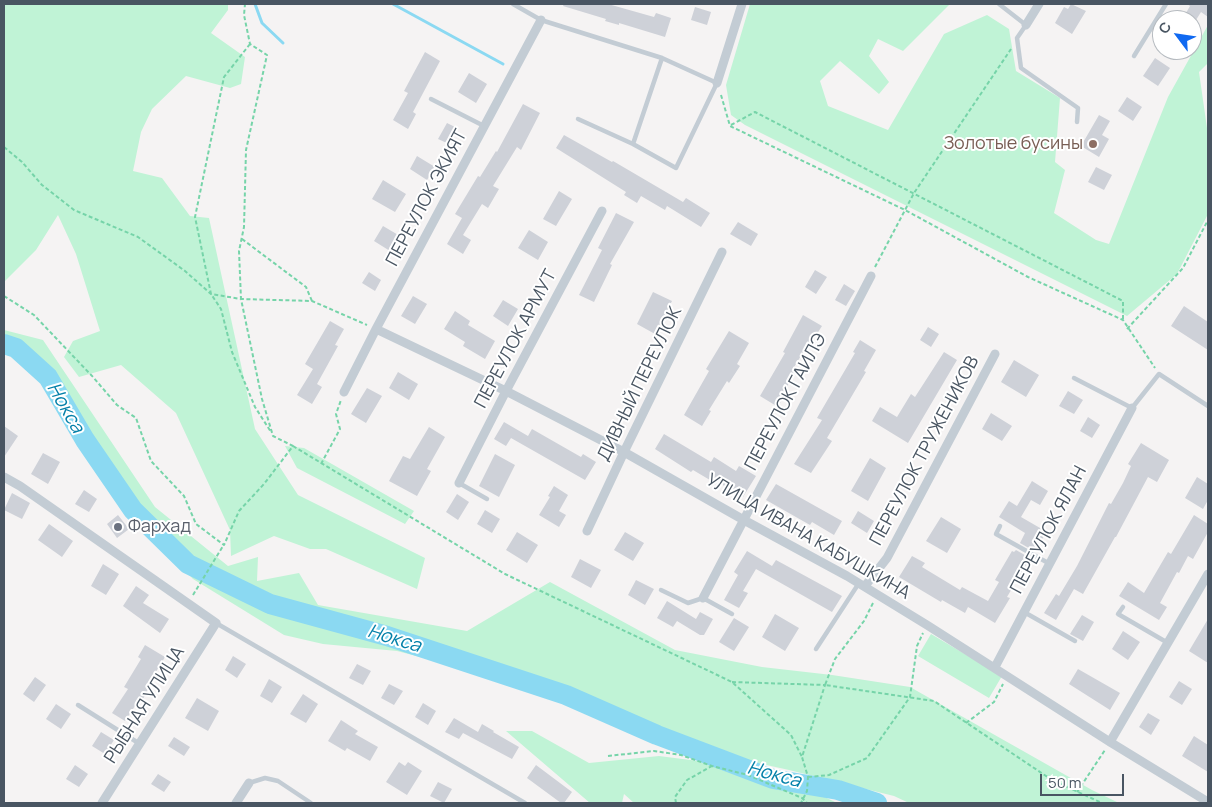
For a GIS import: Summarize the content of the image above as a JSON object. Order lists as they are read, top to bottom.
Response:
{
  "streets": {
    "street": [
      "ПЕРЕУЛОК ЭКИЯТ",
      "ПЕРЕУЛОК АРМУТ",
      "ДИВНЫЙ ПЕРЕУЛОК",
      "ПЕРЕУЛОК ГАИЛЭ",
      "ПЕРЕУЛОК ТРУЖЕНИКОВ",
      "ПЕРЕУЛОК ЯЛАН",
      "УЛИЦА ИВАНА КАБУШКИНА",
      "РЫБНАЯ УЛИЦА"
    ]
  },
  "crossings": [
    ["ПЕРЕУЛОК ЭКИЯТ", "УЛИЦА ИВАНА КАБУШКИНА"],
    ["ПЕРЕУЛОК АРМУТ", "УЛИЦА ИВАНА КАБУШКИНА"],
    ["ДИВНЫЙ ПЕРЕУЛОК", "УЛИЦА ИВАНА КАБУШКИНА"],
    ["ПЕРЕУЛОК ГАИЛЭ", "УЛИЦА ИВАНА КАБУШКИНА"],
    ["ПЕРЕУЛОК ТРУЖЕНИКОВ", "УЛИЦА ИВАНА КАБУШКИНА"],
    ["ПЕРЕУЛОК ЯЛАН", "УЛИЦА ИВАНА КАБУШКИНА"]
  ],
  "water": ["Нокса"],
  "places": ["Золотые бусины", "Фархад"],
  "scale_bar": "50 m",
  "north": "top left"
}
